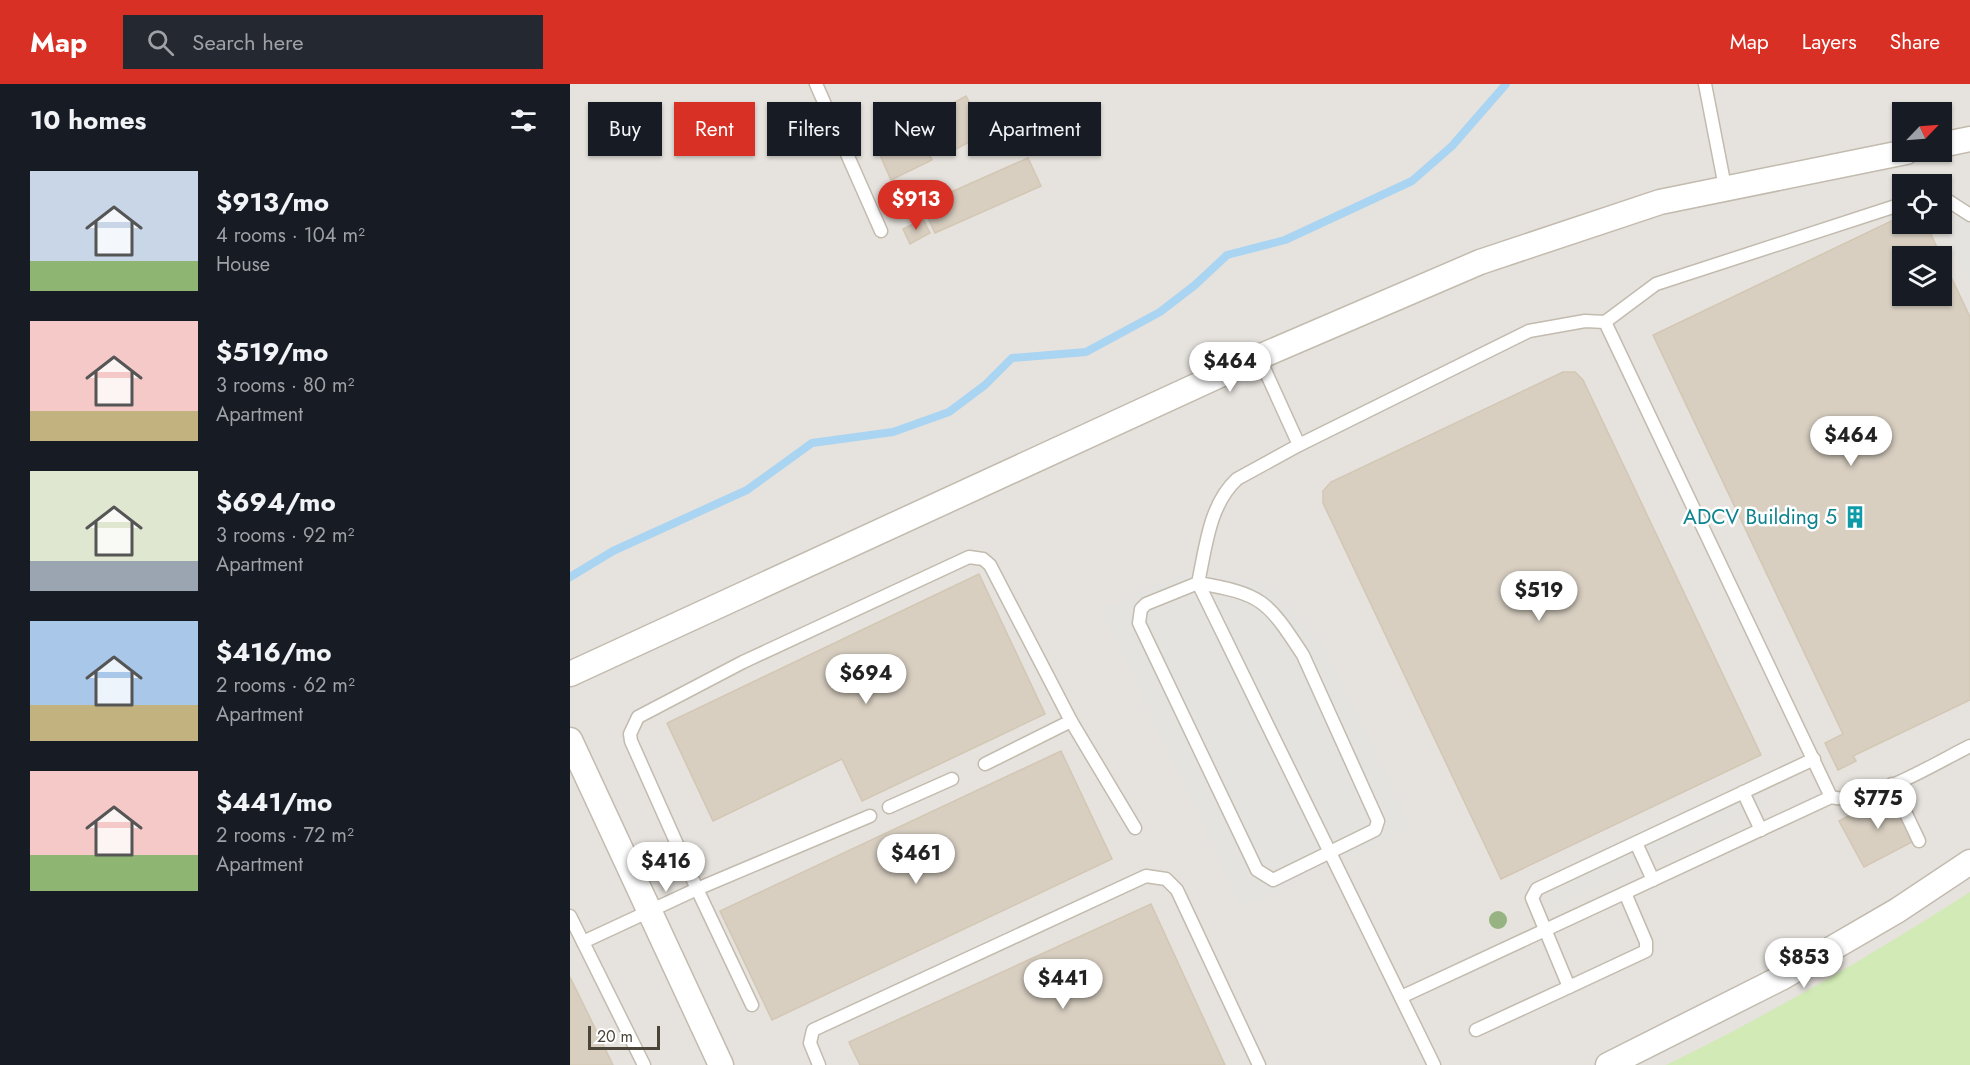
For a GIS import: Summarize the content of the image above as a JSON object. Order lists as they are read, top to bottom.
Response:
{
  "places": {
    "building": ["ADCV Building 5"]
  },
  "scale_bar": "20 m",
  "north": "top right",
  "page": {
    "header": "Map",
    "search": "Search here",
    "nav": ["Map", "Layers", "Share"],
    "heading": "10 homes",
    "chip": [
      "Buy",
      "Rent",
      "Filters",
      "New",
      "Apartment"
    ],
    "list": [
      {
        "name": "$913/mo",
        "note": "4 rooms · 104 m² · House"
      },
      {
        "name": "$519/mo",
        "note": "3 rooms · 80 m² · Apartment"
      },
      {
        "name": "$694/mo",
        "note": "3 rooms · 92 m² · Apartment"
      },
      {
        "name": "$416/mo",
        "note": "2 rooms · 62 m² · Apartment"
      },
      {
        "name": "$441/mo",
        "note": "2 rooms · 72 m² · Apartment"
      }
    ],
    "price": [
      "$913",
      "$464",
      "$464",
      "$519",
      "$694",
      "$775",
      "$461",
      "$416",
      "$853",
      "$441"
    ],
    "scale": "20 m"
  }
}
